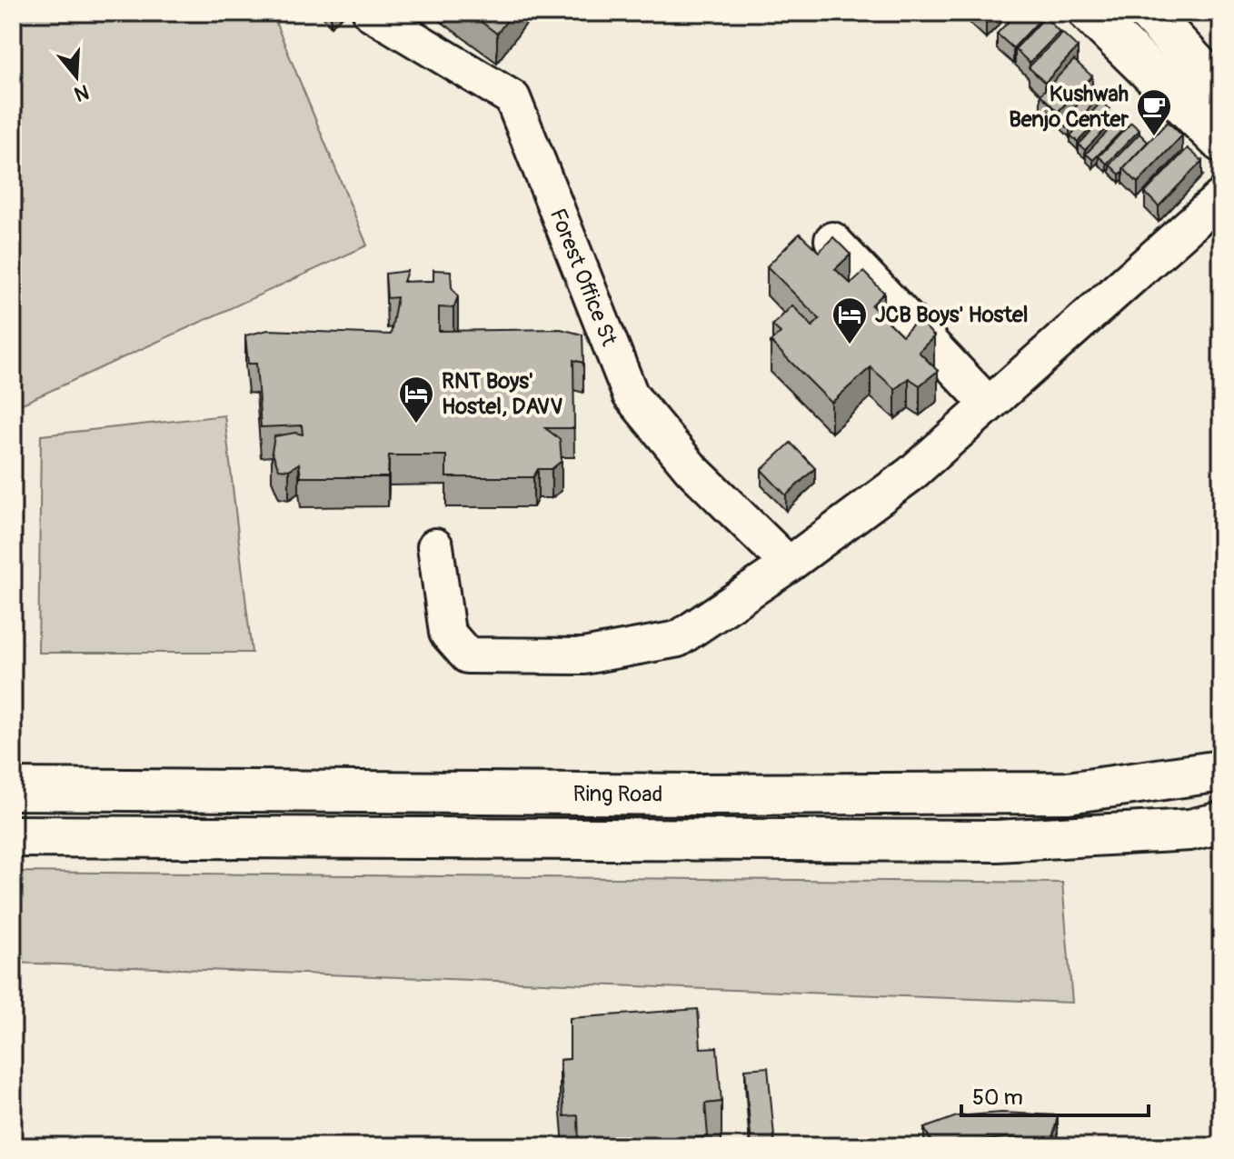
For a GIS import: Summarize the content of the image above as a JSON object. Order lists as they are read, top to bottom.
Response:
{
  "streets": {
    "main road": ["Ring Road"],
    "street": ["Forest Office St"]
  },
  "places": {
    "cafe": ["Kushwah Benjo Center"],
    "hotel": ["JCB Boys' Hostel", "RNT Boys' Hostel, DAVV"]
  },
  "scale_bar": "50 m",
  "north": "bottom"
}
